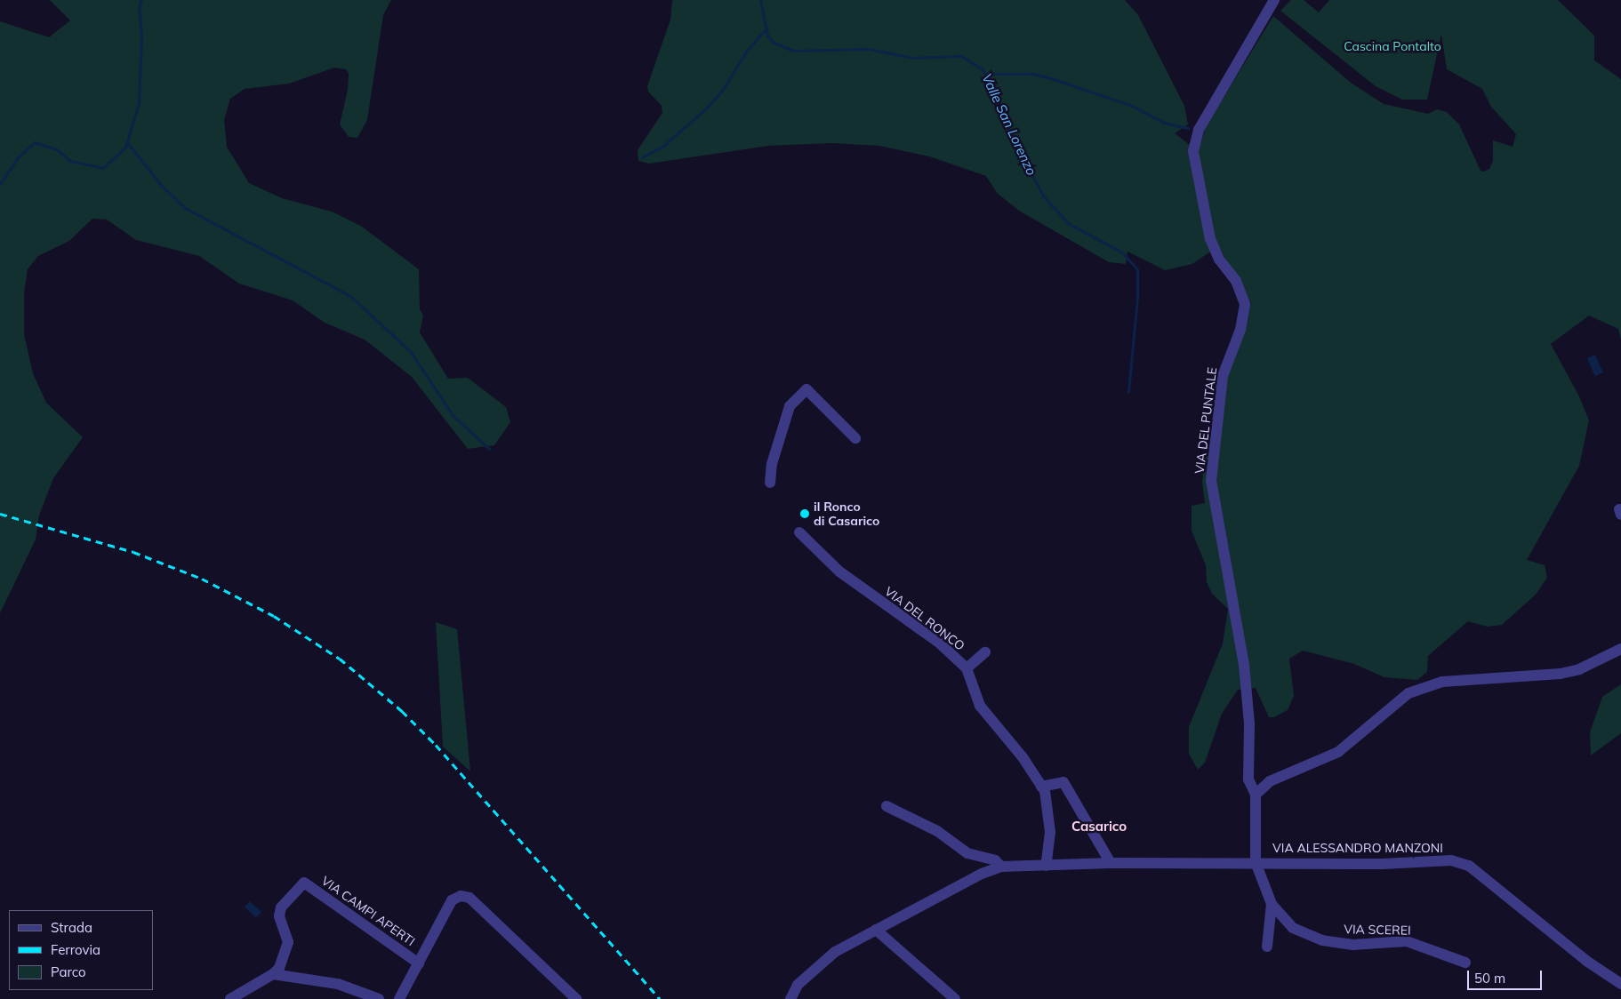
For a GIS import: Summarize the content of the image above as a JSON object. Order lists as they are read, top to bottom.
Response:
{
  "streets": {
    "street": [
      "VIA DEL PUNTALE",
      "VIA DEL RONCO",
      "VIA ALESSANDRO MANZONI",
      "VIA CAMPI APERTI",
      "VIA SCEREI"
    ]
  },
  "crossings": [
    ["VIA DEL PUNTALE", "VIA ALESSANDRO MANZONI"],
    ["VIA DEL PUNTALE", "VIA SCEREI"],
    ["VIA DEL RONCO", "VIA ALESSANDRO MANZONI"],
    ["VIA ALESSANDRO MANZONI", "VIA SCEREI"]
  ],
  "districts": ["Casarico"],
  "water": ["Valle San Lorenzo"],
  "parks": ["Cascina Pontalto"],
  "places": ["il Ronco di Casarico"],
  "legend": ["Strada", "Ferrovia", "Parco"],
  "scale_bar": "50 m"
}
